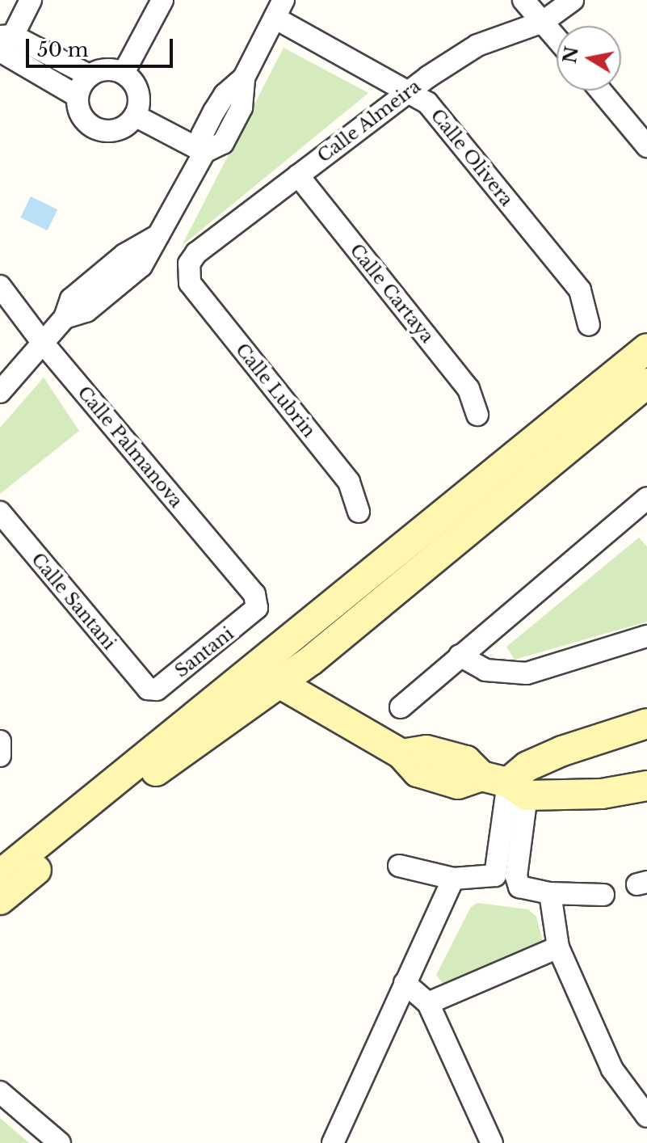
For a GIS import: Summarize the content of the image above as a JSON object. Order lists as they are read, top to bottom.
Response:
{
  "streets": {
    "street": [
      "Calle Almeira",
      "Calle Olivera",
      "Calle Cartaya",
      "Calle Lubrin",
      "Calle Palmanova",
      "Calle Santani",
      "Santani"
    ]
  },
  "crossings": [
    ["Calle Almeira", "Calle Olivera"],
    ["Calle Almeira", "Calle Cartaya"],
    ["Calle Almeira", "Calle Lubrin"],
    ["Calle Palmanova", "Santani"],
    ["Calle Santani", "Santani"]
  ],
  "scale_bar": "50 m",
  "north": "left"
}
